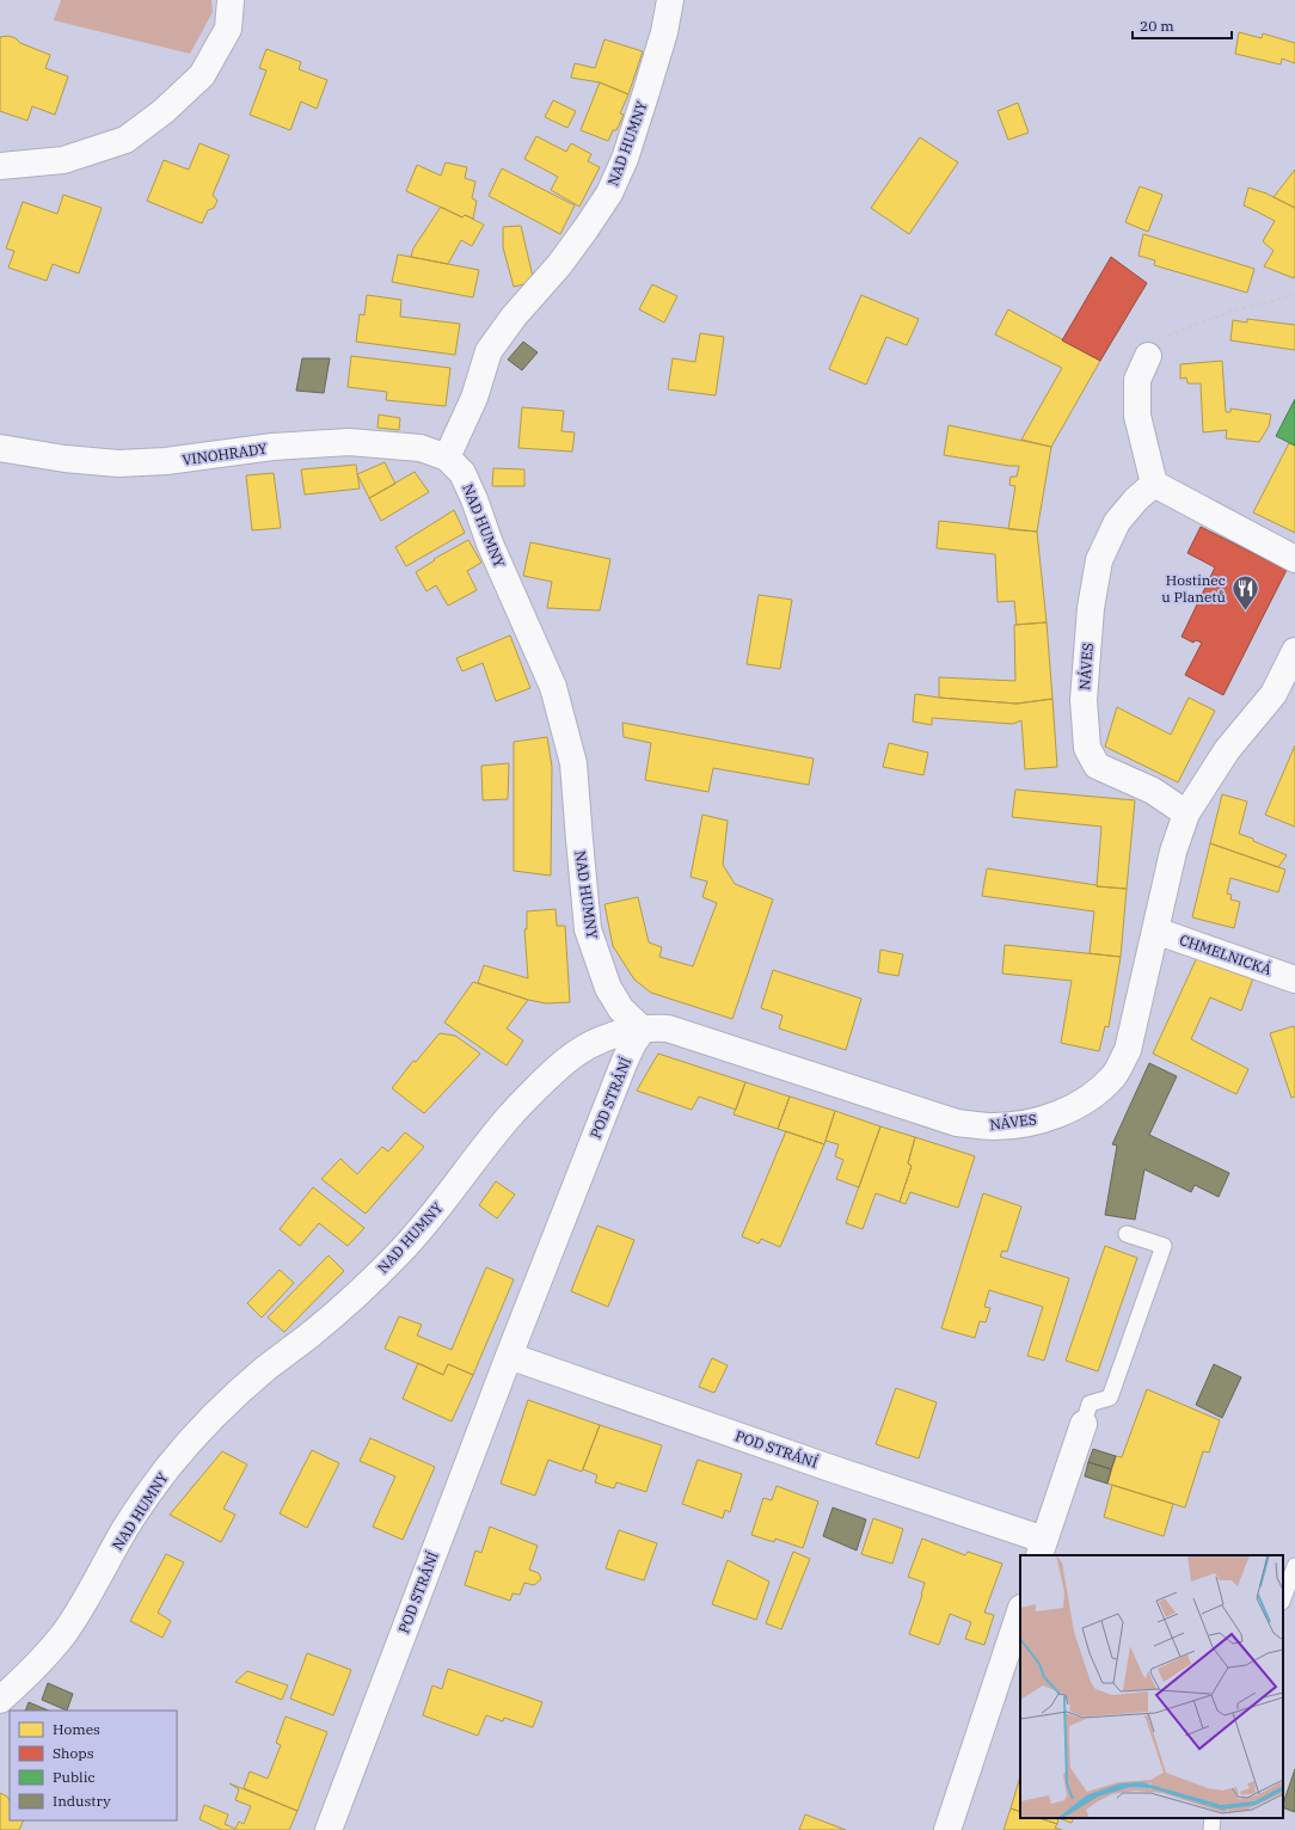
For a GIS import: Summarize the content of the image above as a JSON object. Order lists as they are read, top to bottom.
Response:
{
  "streets": {
    "street": [
      "NAD HUMNY",
      "VINOHRADY",
      "NÁVES",
      "CHMELNICKÁ",
      "POD STRÁNÍ"
    ]
  },
  "crossings": [
    ["NAD HUMNY", "VINOHRADY"],
    ["NAD HUMNY", "NÁVES"],
    ["NAD HUMNY", "POD STRÁNÍ"],
    ["NÁVES", "CHMELNICKÁ"],
    ["NÁVES", "POD STRÁNÍ"]
  ],
  "places": {
    "restaurant": ["Hostinec u Planetů"]
  },
  "legend": [
    "Homes",
    "Shops",
    "Public",
    "Industry"
  ],
  "scale_bar": "20 m"
}
